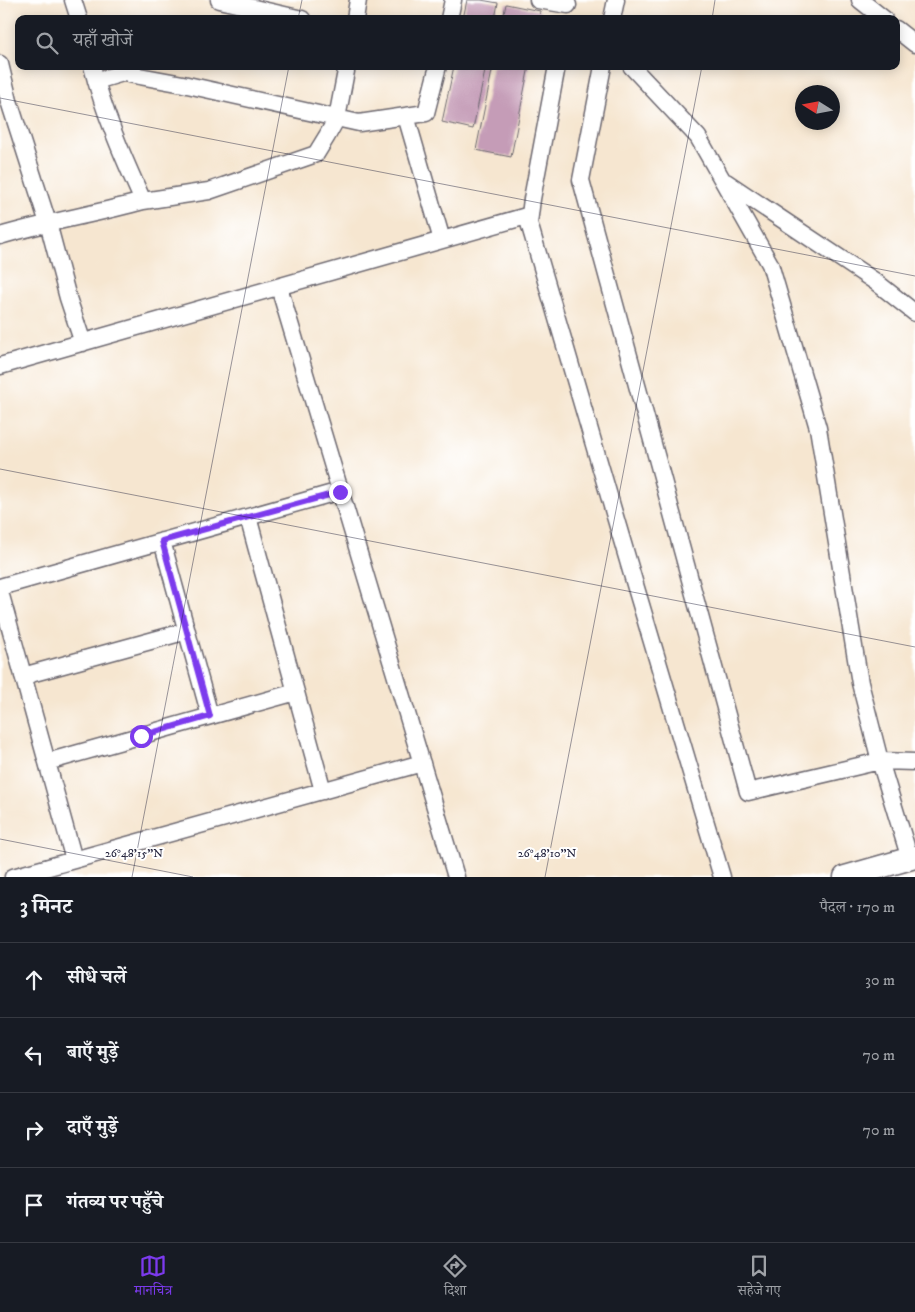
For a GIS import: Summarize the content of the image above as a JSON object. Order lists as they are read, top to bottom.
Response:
{
  "north": "left",
  "page": {
    "search": "यहाँ खोजें",
    "heading": ["3 मिनट", "पैदल · 170 m"],
    "list": [
      ["सीधे चलें", "30 m"],
      ["बाएँ मुड़ें", "70 m"],
      ["दाएँ मुड़ें", "70 m"],
      "गंतव्य पर पहुँचे"
    ],
    "nav": ["मानचित्र", "दिशा", "सहेजे गए"]
  },
  "coordinates": ["26°48'15\"N", "26°48'10\"N"]
}
